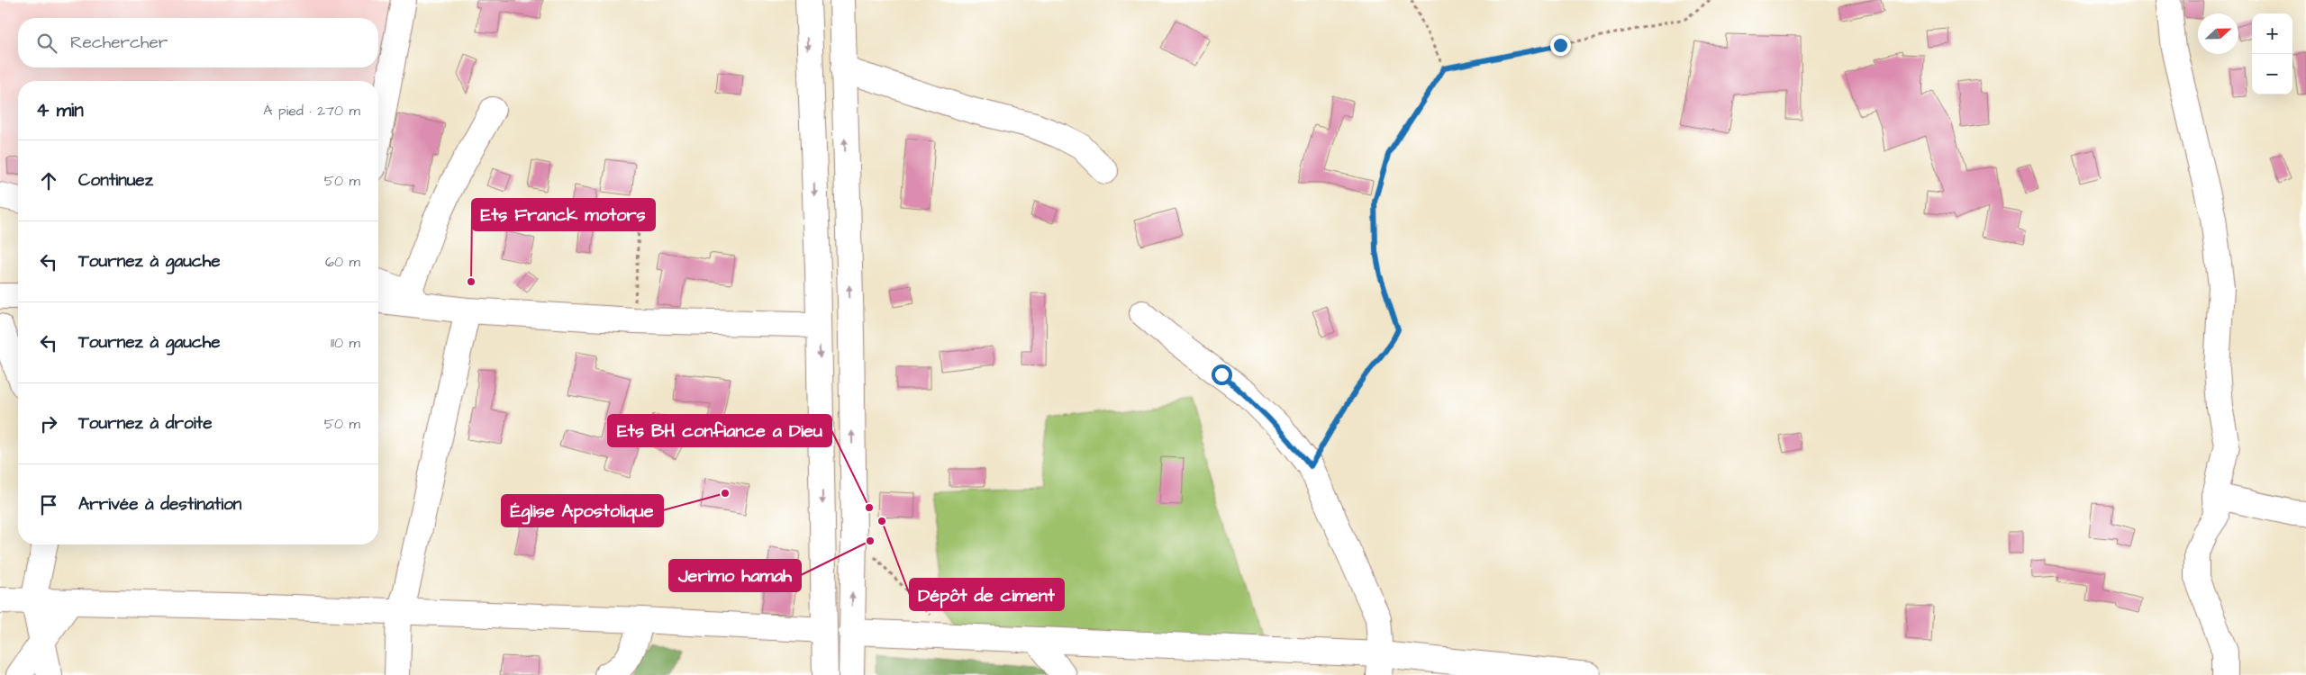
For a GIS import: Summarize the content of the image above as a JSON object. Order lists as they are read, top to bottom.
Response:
{
  "places": [
    "Ets Franck motors",
    "Église Apostolique",
    "Ets BH confiance a Dieu",
    "Dépôt de ciment",
    "Jerimo hamah"
  ],
  "north": "right",
  "page": {
    "map_buttons": ["+", "−"],
    "search": "Rechercher",
    "heading": ["4 min", "À pied · 270 m"],
    "list": [
      ["Continuez", "50 m"],
      ["Tournez à gauche", "60 m"],
      ["Tournez à gauche", "110 m"],
      ["Tournez à droite", "50 m"],
      "Arrivée à destination"
    ]
  }
}
